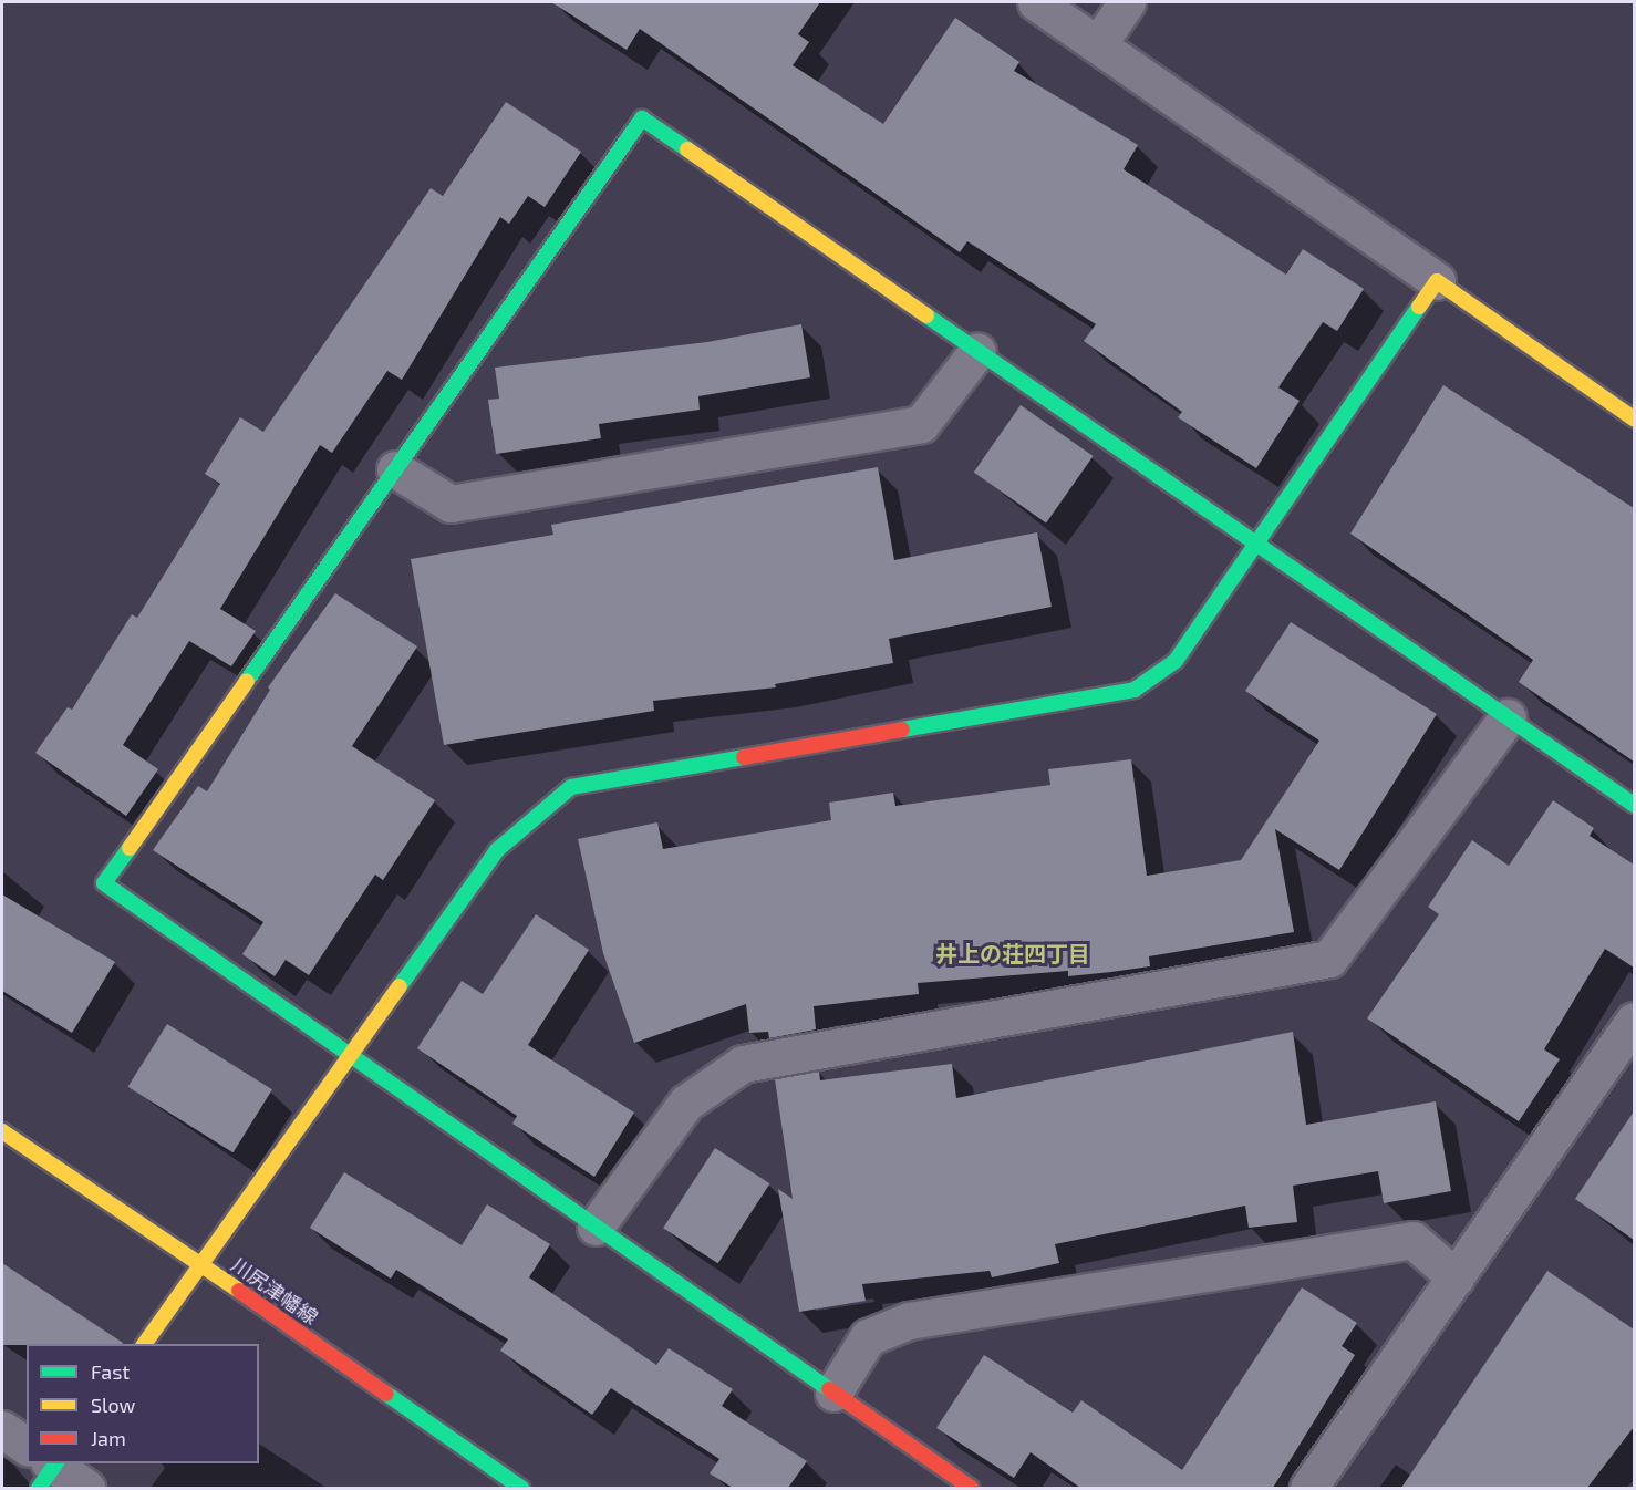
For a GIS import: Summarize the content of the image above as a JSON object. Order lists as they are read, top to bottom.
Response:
{
  "streets": {
    "street": ["川尻津幡線"]
  },
  "districts": ["井上の荘四丁目"],
  "legend": ["Fast", "Slow", "Jam"]
}
